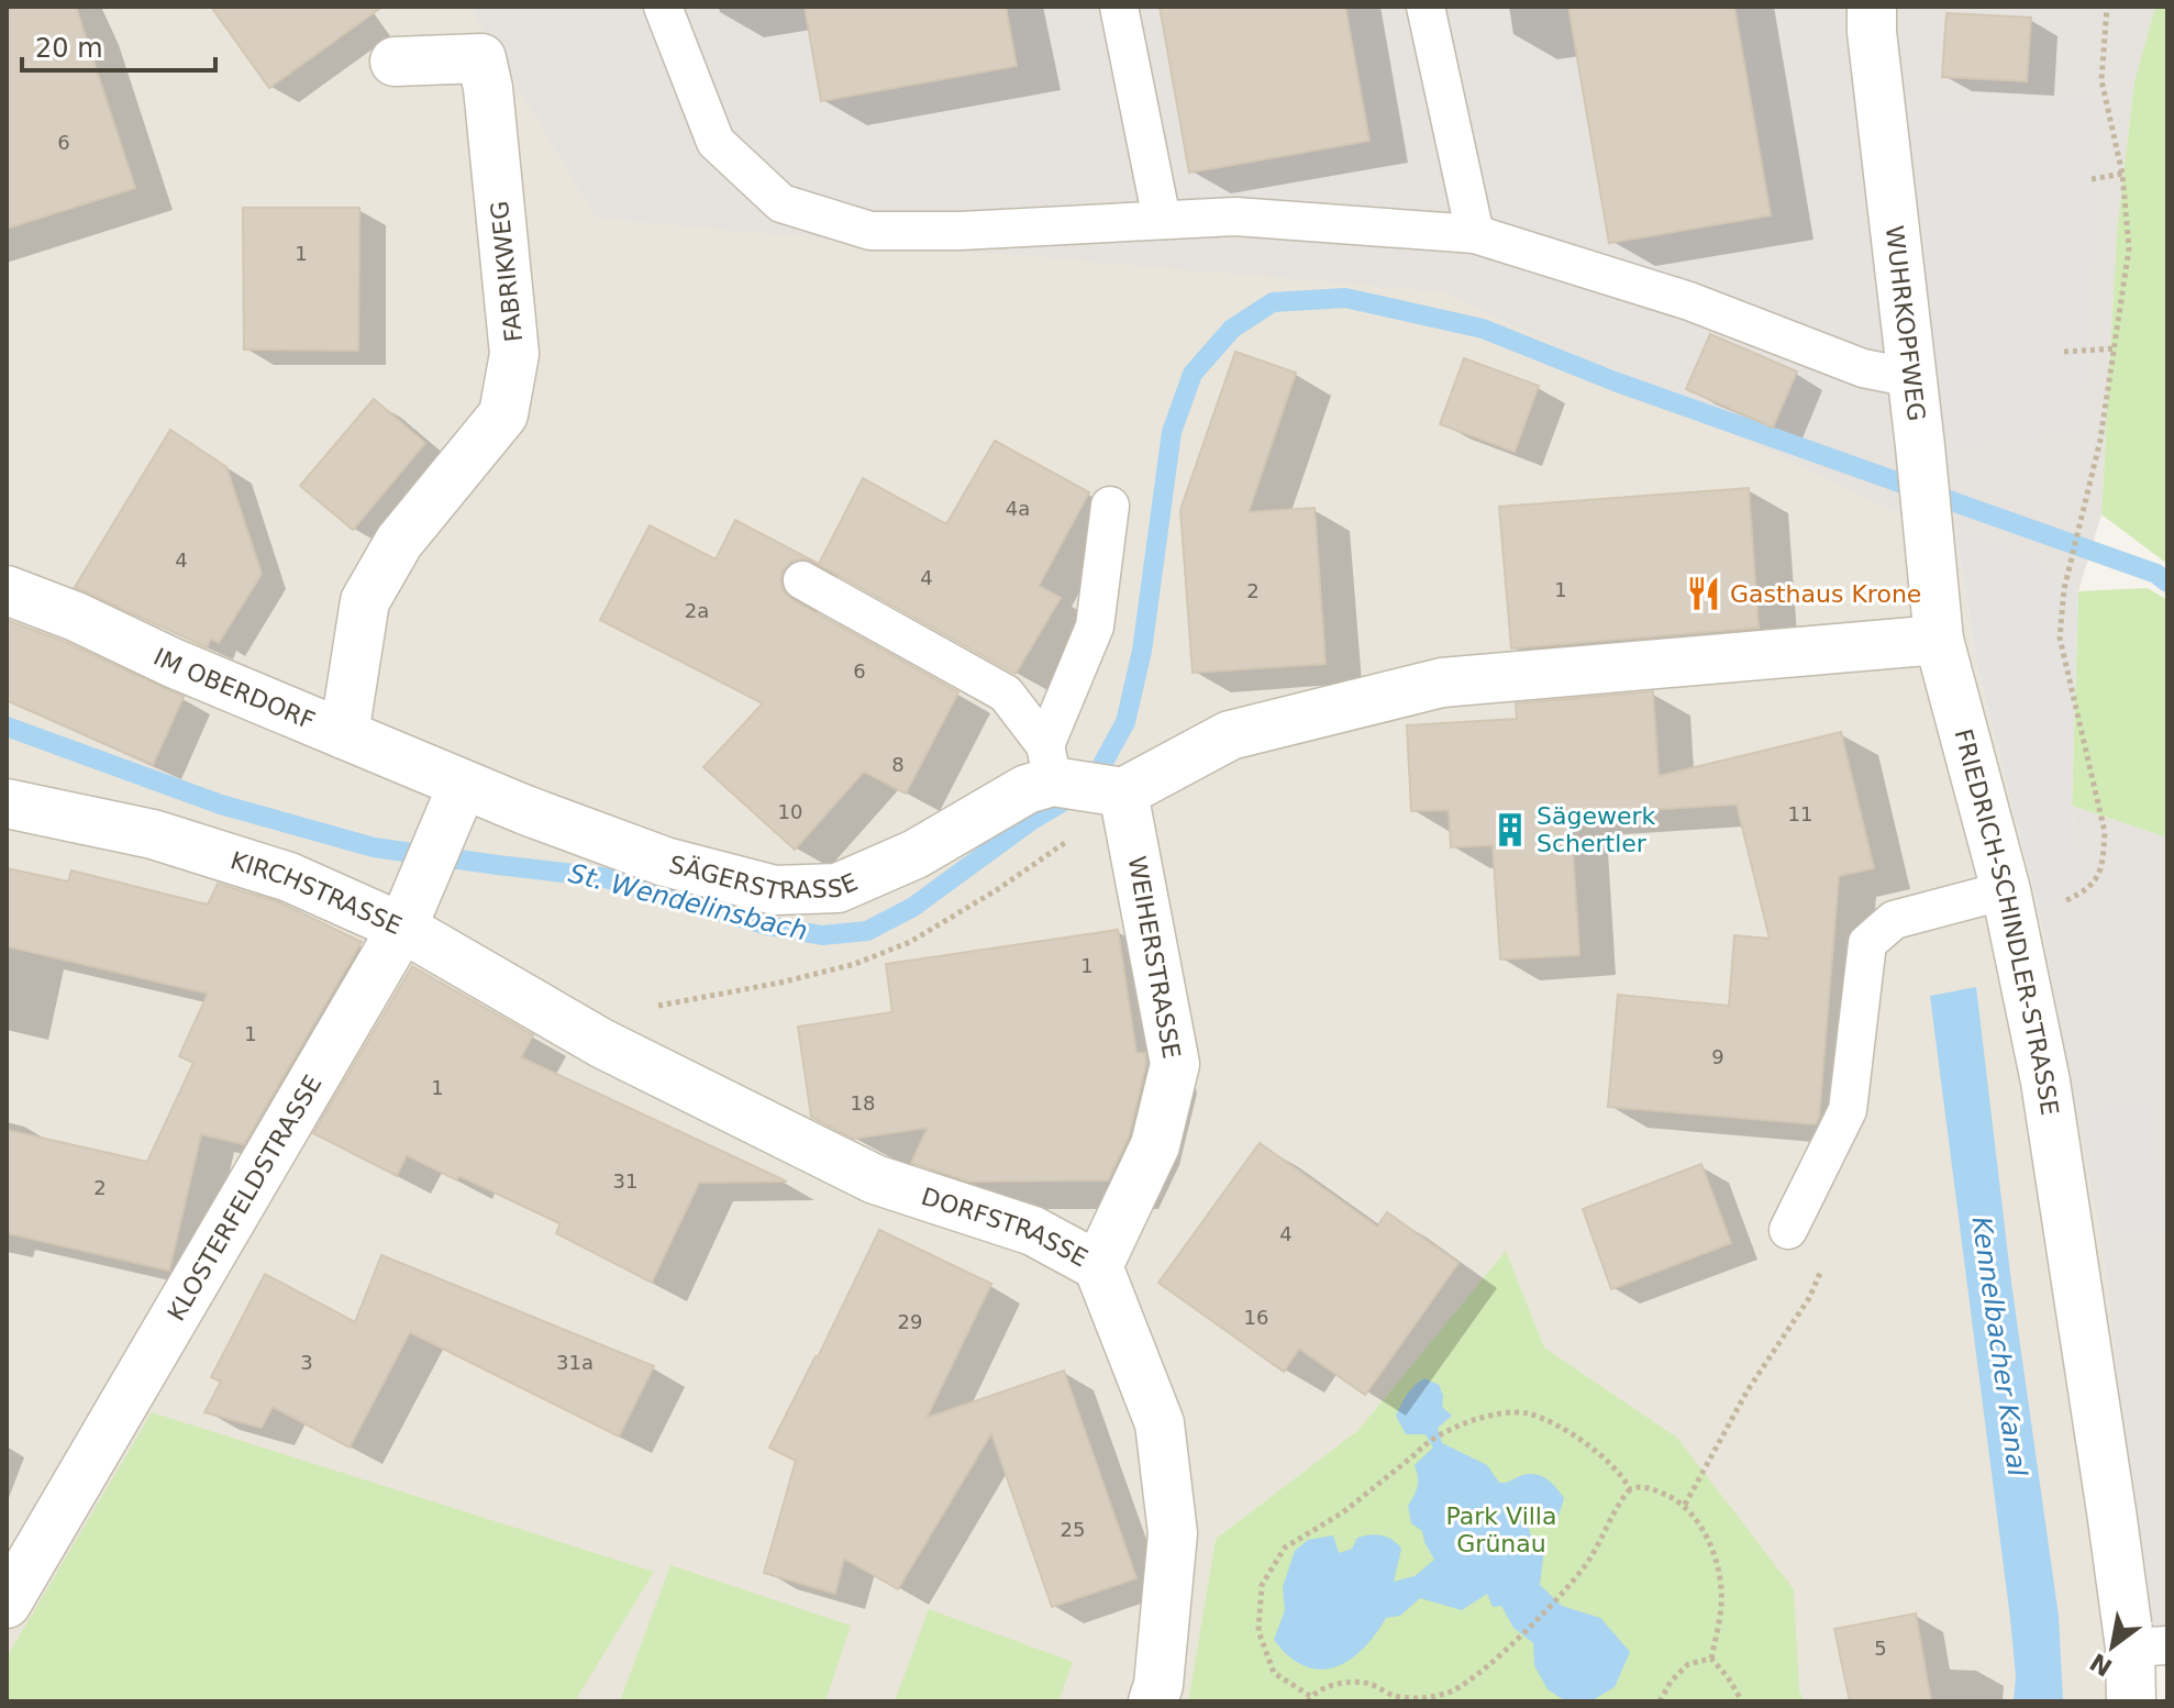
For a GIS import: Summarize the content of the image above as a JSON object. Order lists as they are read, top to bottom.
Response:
{
  "streets": {
    "street": [
      "FABRIKWEG",
      "WUHRKOPFWEG",
      "IM OBERDORF",
      "SÄGERSTRASSE",
      "KIRCHSTRASSE",
      "FRIEDRICH-SCHINDLER-STRASSE",
      "WEIHERSTRASSE",
      "KLOSTERFELDSTRASSE",
      "DORFSTRASSE"
    ]
  },
  "crossings": [
    ["FABRIKWEG", "IM OBERDORF"],
    ["WUHRKOPFWEG", "FRIEDRICH-SCHINDLER-STRASSE"],
    ["IM OBERDORF", "SÄGERSTRASSE"],
    ["IM OBERDORF", "KLOSTERFELDSTRASSE"],
    ["SÄGERSTRASSE", "KLOSTERFELDSTRASSE"],
    ["KIRCHSTRASSE", "KLOSTERFELDSTRASSE"],
    ["KIRCHSTRASSE", "DORFSTRASSE"],
    ["WEIHERSTRASSE", "DORFSTRASSE"]
  ],
  "water": ["St. Wendelinsbach", "Kennelbacher Kanal"],
  "parks": ["Park Villa Grünau"],
  "places": {
    "restaurant": ["Gasthaus Krone"],
    "building": ["Sägewerk Schertler"]
  },
  "house_numbers": [
    "6",
    "1",
    "4a",
    "4",
    "4",
    "1",
    "2",
    "2a",
    "6",
    "8",
    "10",
    "11",
    "1",
    "1",
    "9",
    "1",
    "18",
    "31",
    "2",
    "4",
    "16",
    "29",
    "3",
    "31a",
    "25",
    "5"
  ],
  "scale_bar": "20 m",
  "north": "bottom left"
}
